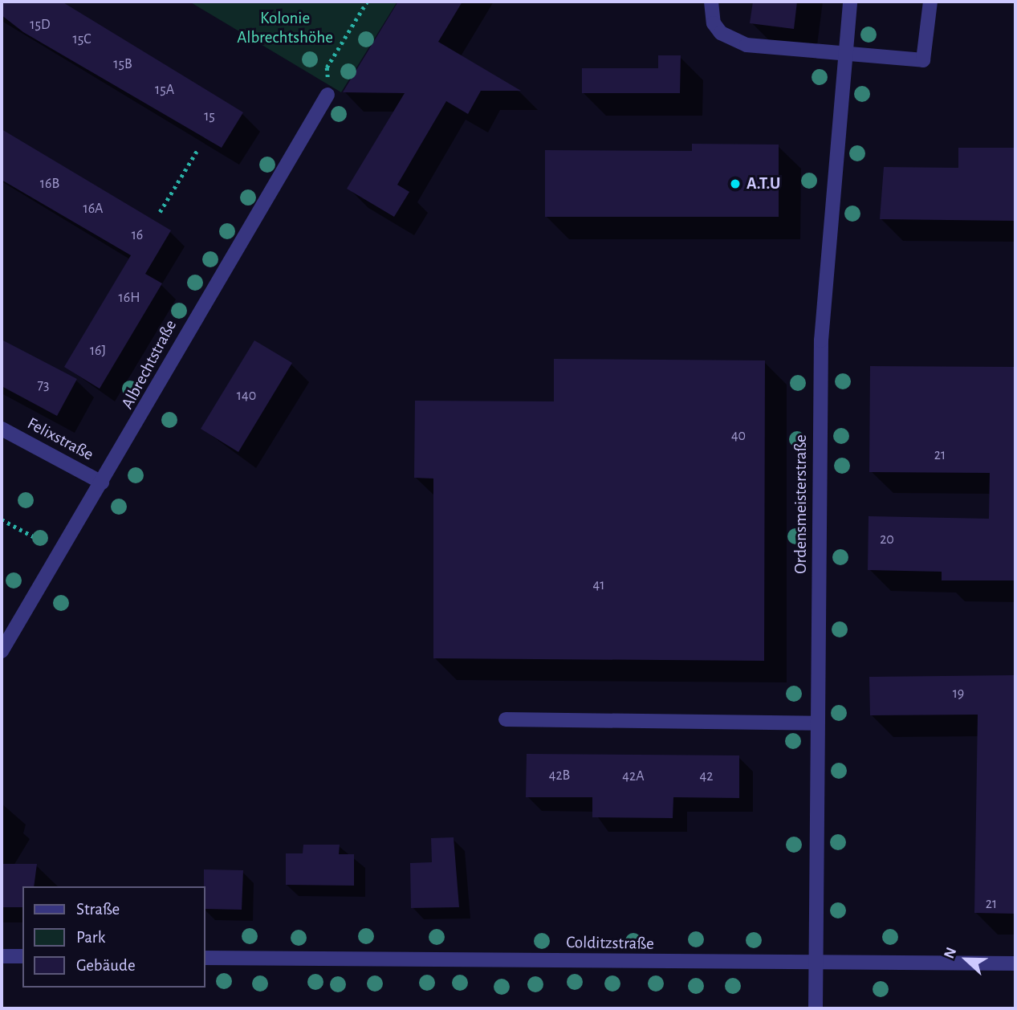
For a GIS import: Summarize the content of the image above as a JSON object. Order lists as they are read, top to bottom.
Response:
{
  "streets": {
    "street": [
      "Albrechtstraße",
      "Felixstraße",
      "Ordensmeisterstraße",
      "Colditzstraße"
    ]
  },
  "crossings": [
    ["Albrechtstraße", "Felixstraße"],
    ["Ordensmeisterstraße", "Colditzstraße"]
  ],
  "parks": ["Kolonie Albrechtshöhe"],
  "places": ["A.T.U"],
  "house_numbers": [
    "15D",
    "15C",
    "15B",
    "15A",
    "15",
    "16B",
    "16A",
    "16",
    "16H",
    "16J",
    "73",
    "140",
    "40",
    "21",
    "20",
    "41",
    "19",
    "42B",
    "42A",
    "42",
    "21"
  ],
  "legend": ["Straße", "Park", "Gebäude"],
  "north": "left"
}
